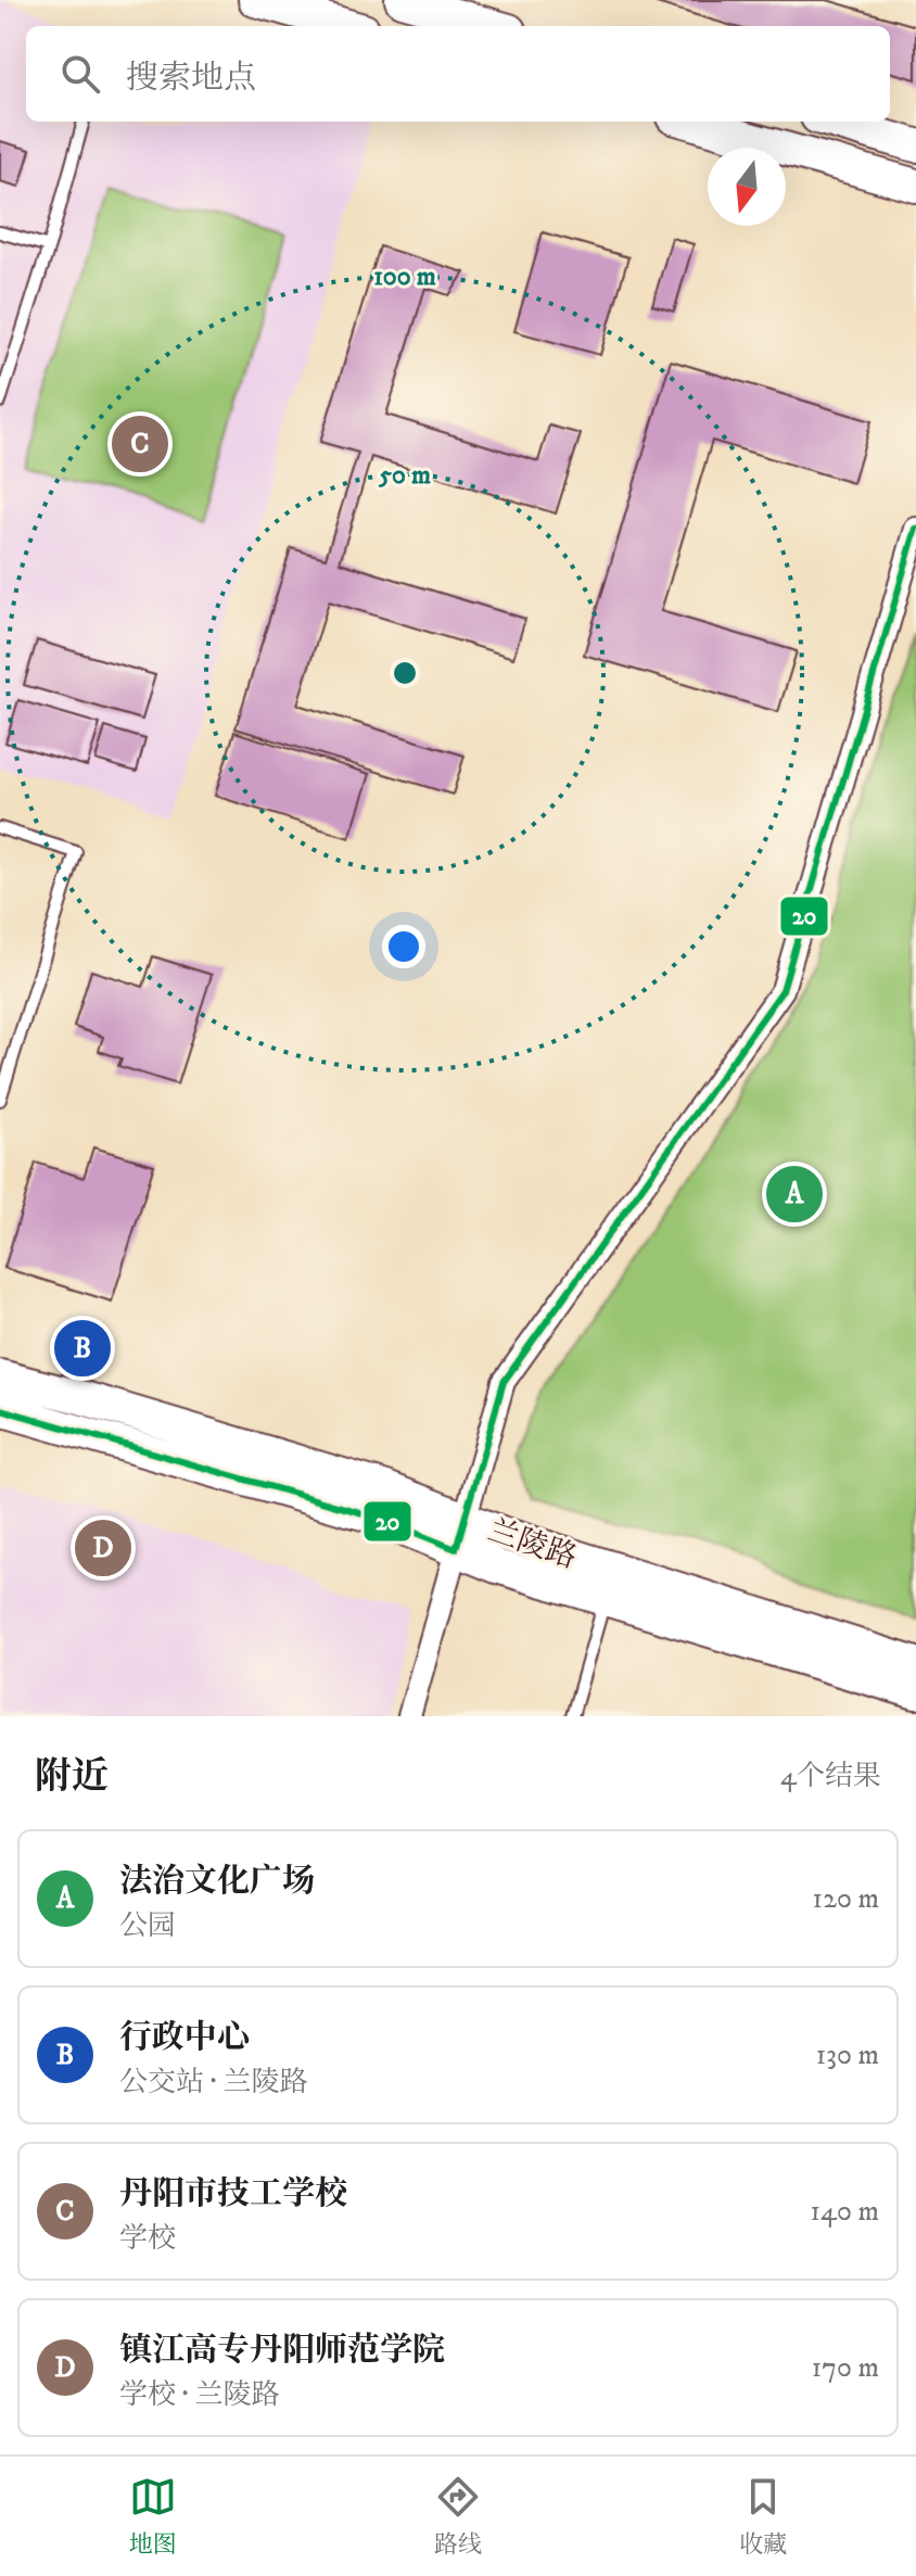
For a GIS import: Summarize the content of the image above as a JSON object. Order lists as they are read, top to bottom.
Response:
{
  "streets": {
    "street": ["兰陵路"]
  },
  "lines": ["transit line 20"],
  "north": "bottom",
  "page": {
    "search": "搜索地点",
    "pins": [
      "C",
      "A",
      "B",
      "D"
    ],
    "heading": ["附近", "4个结果"],
    "list": [
      {
        "mark": "A",
        "name": "法治文化广场",
        "note": "公园",
        "value": "120 m"
      },
      {
        "mark": "B",
        "name": "行政中心",
        "note": "公交站 · 兰陵路",
        "value": "130 m"
      },
      {
        "mark": "C",
        "name": "丹阳市技工学校",
        "note": "学校",
        "value": "140 m"
      },
      {
        "mark": "D",
        "name": "镇江高专丹阳师范学院",
        "note": "学校 · 兰陵路",
        "value": "170 m"
      }
    ],
    "nav": ["地图", "路线", "收藏"]
  },
  "rings": ["100 m", "50 m"]
}
